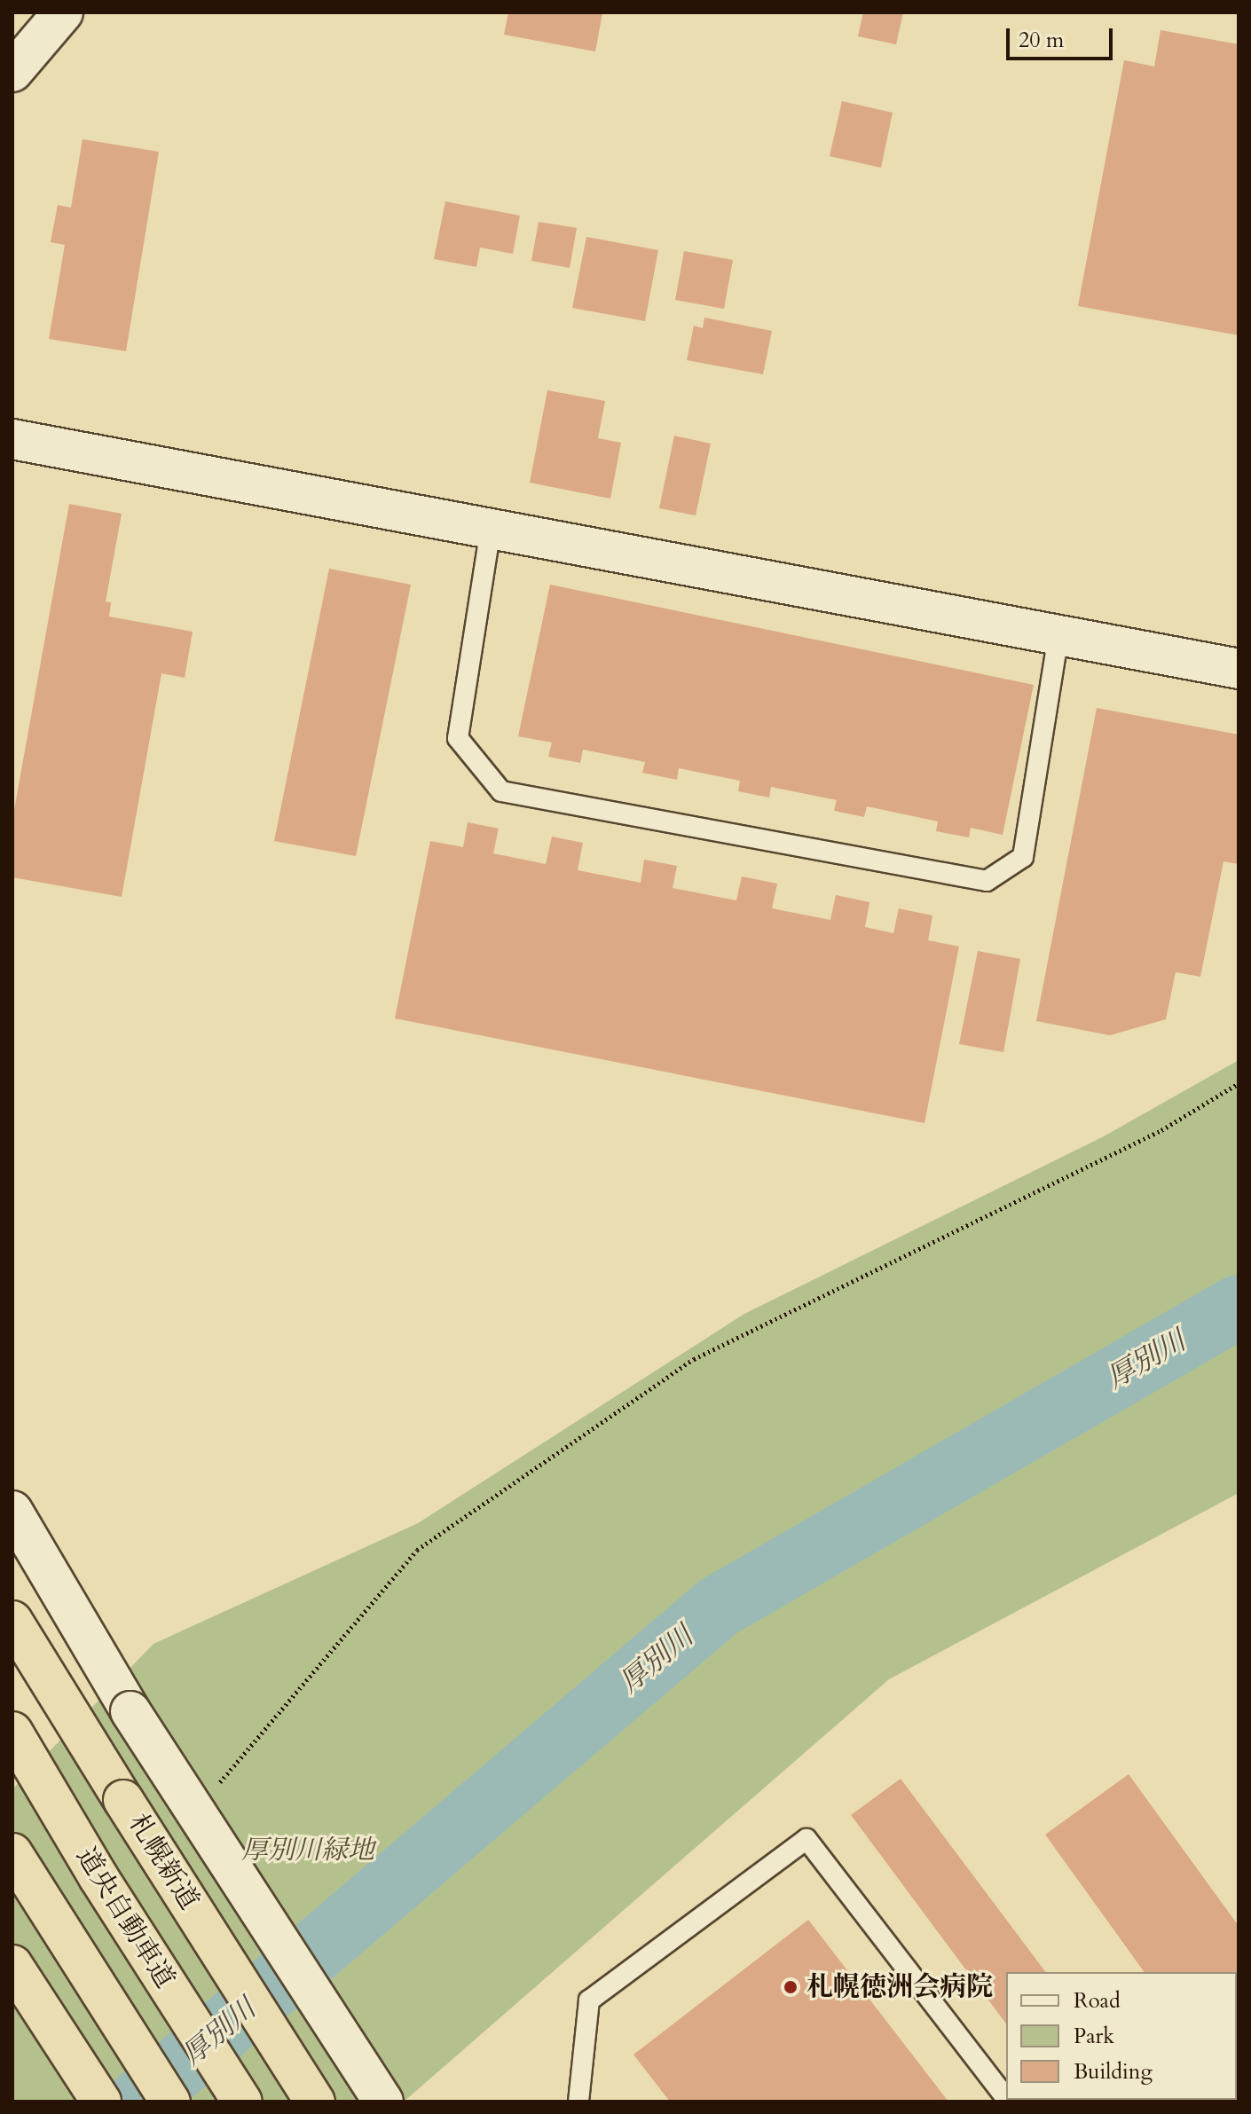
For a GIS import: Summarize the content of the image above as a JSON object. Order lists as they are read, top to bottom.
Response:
{
  "streets": {
    "highway": ["札幌新道", "道央自動車道"]
  },
  "water": ["厚別川"],
  "parks": ["厚別川緑地"],
  "places": ["札幌徳洲会病院"],
  "legend": ["Road", "Park", "Building"],
  "scale_bar": "20 m"
}
